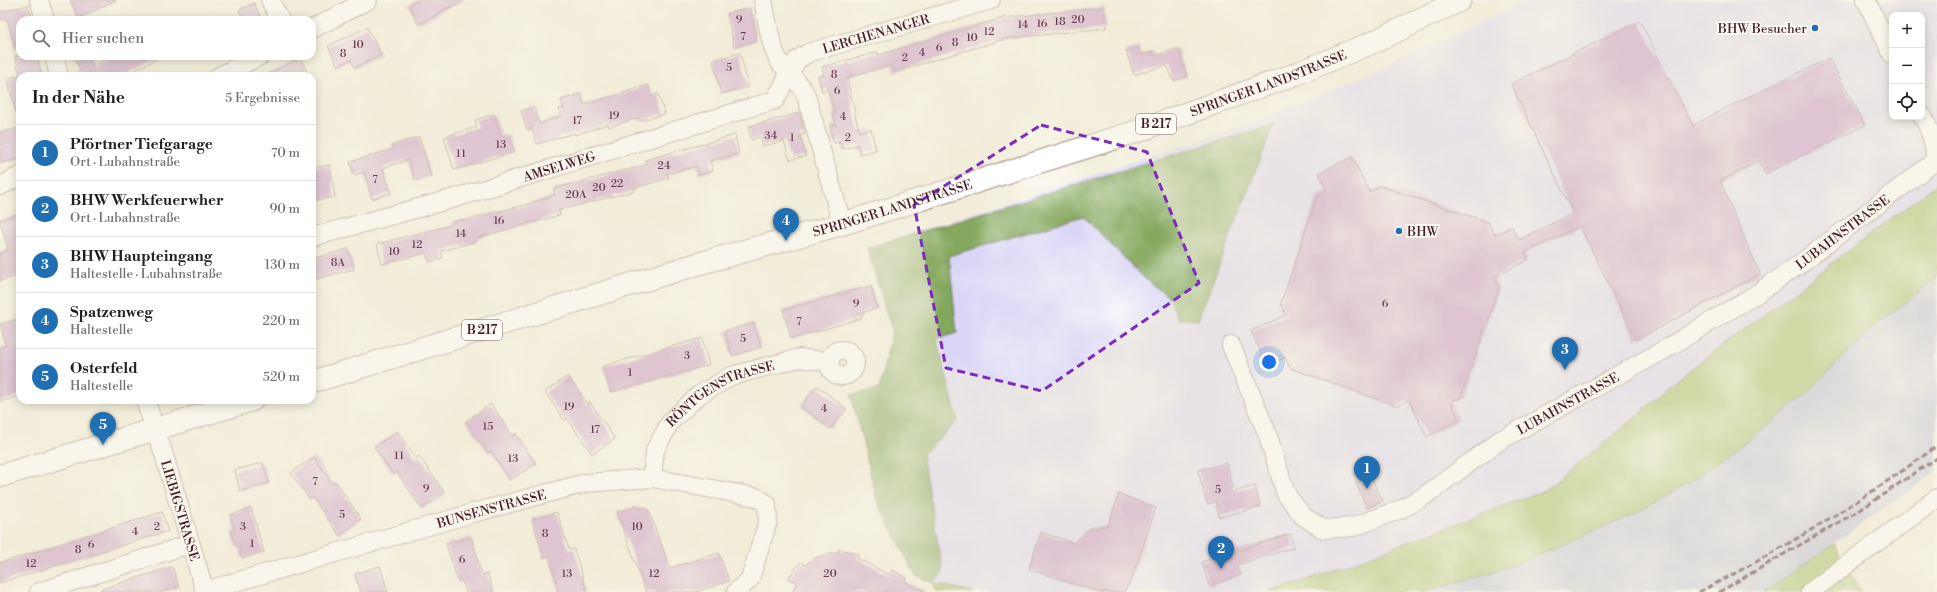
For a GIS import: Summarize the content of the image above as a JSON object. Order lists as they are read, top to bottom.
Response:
{
  "streets": {
    "main road": ["SPRINGER LANDSTRASSE", "B 217"],
    "street": [
      "LERCHENANGER",
      "AMSELWEG",
      "LUBAHNSTRASSE",
      "RÖNTGENSTRASSE",
      "BUNSENSTRASSE",
      "LIEBIGSTRASSE"
    ]
  },
  "crossings": [
    ["LERCHENANGER", "AMSELWEG"],
    ["RÖNTGENSTRASSE", "BUNSENSTRASSE"],
    ["BUNSENSTRASSE", "LIEBIGSTRASSE"]
  ],
  "places": ["BHW Besucher", "BHW"],
  "house_numbers": [
    "9",
    "20",
    "18",
    "16",
    "14",
    "12",
    "7",
    "10",
    "8",
    "10",
    "6",
    "4",
    "8",
    "2",
    "5",
    "8",
    "6",
    "19",
    "4",
    "17",
    "34",
    "1",
    "2",
    "13",
    "11",
    "24",
    "7",
    "22",
    "20",
    "20A",
    "16",
    "14",
    "12",
    "10",
    "8A",
    "9",
    "6",
    "7",
    "5",
    "3",
    "1",
    "19",
    "4",
    "15",
    "17",
    "11",
    "13",
    "7",
    "9",
    "5",
    "5",
    "2",
    "3",
    "10",
    "4",
    "8",
    "1",
    "6",
    "8",
    "6",
    "12",
    "13",
    "12",
    "20"
  ],
  "page": {
    "map_buttons": ["+", "−"],
    "search": "Hier suchen",
    "heading": ["In der Nähe", "5 Ergebnisse"],
    "list": [
      {
        "mark": "1",
        "name": "Pförtner Tiefgarage",
        "note": "Ort · Lubahnstraße",
        "value": "70 m"
      },
      {
        "mark": "2",
        "name": "BHW Werkfeuerwher",
        "note": "Ort · Lubahnstraße",
        "value": "90 m"
      },
      {
        "mark": "3",
        "name": "BHW Haupteingang",
        "note": "Haltestelle · Lubahnstraße",
        "value": "130 m"
      },
      {
        "mark": "4",
        "name": "Spatzenweg",
        "note": "Haltestelle",
        "value": "220 m"
      },
      {
        "mark": "5",
        "name": "Osterfeld",
        "note": "Haltestelle",
        "value": "520 m"
      }
    ],
    "pins": [
      "4",
      "3",
      "5",
      "1",
      "2"
    ]
  }
}
